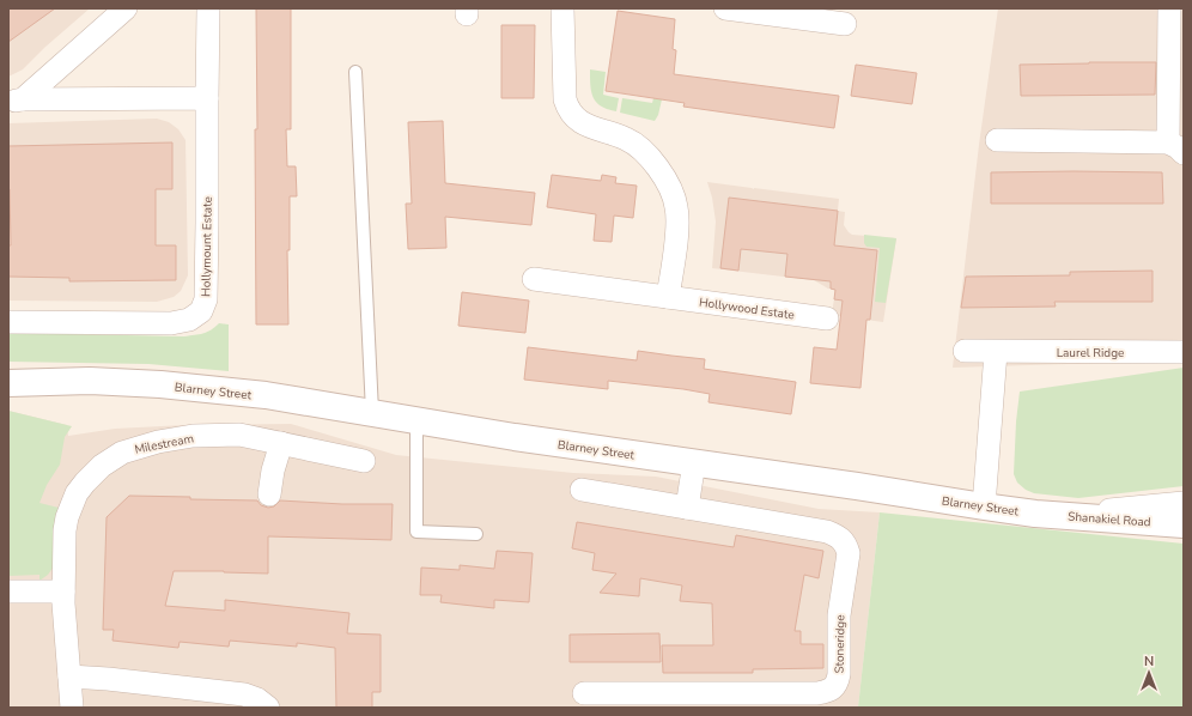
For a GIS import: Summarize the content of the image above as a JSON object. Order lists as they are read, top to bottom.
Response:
{
  "streets": {
    "street": [
      "Hollymount Estate",
      "Hollywood Estate",
      "Laurel Ridge",
      "Blarney Street",
      "Milestream",
      "Shanakiel Road",
      "Stoneridge"
    ]
  },
  "crossings": [
    ["Blarney Street", "Shanakiel Road"]
  ],
  "north": "top"
}
